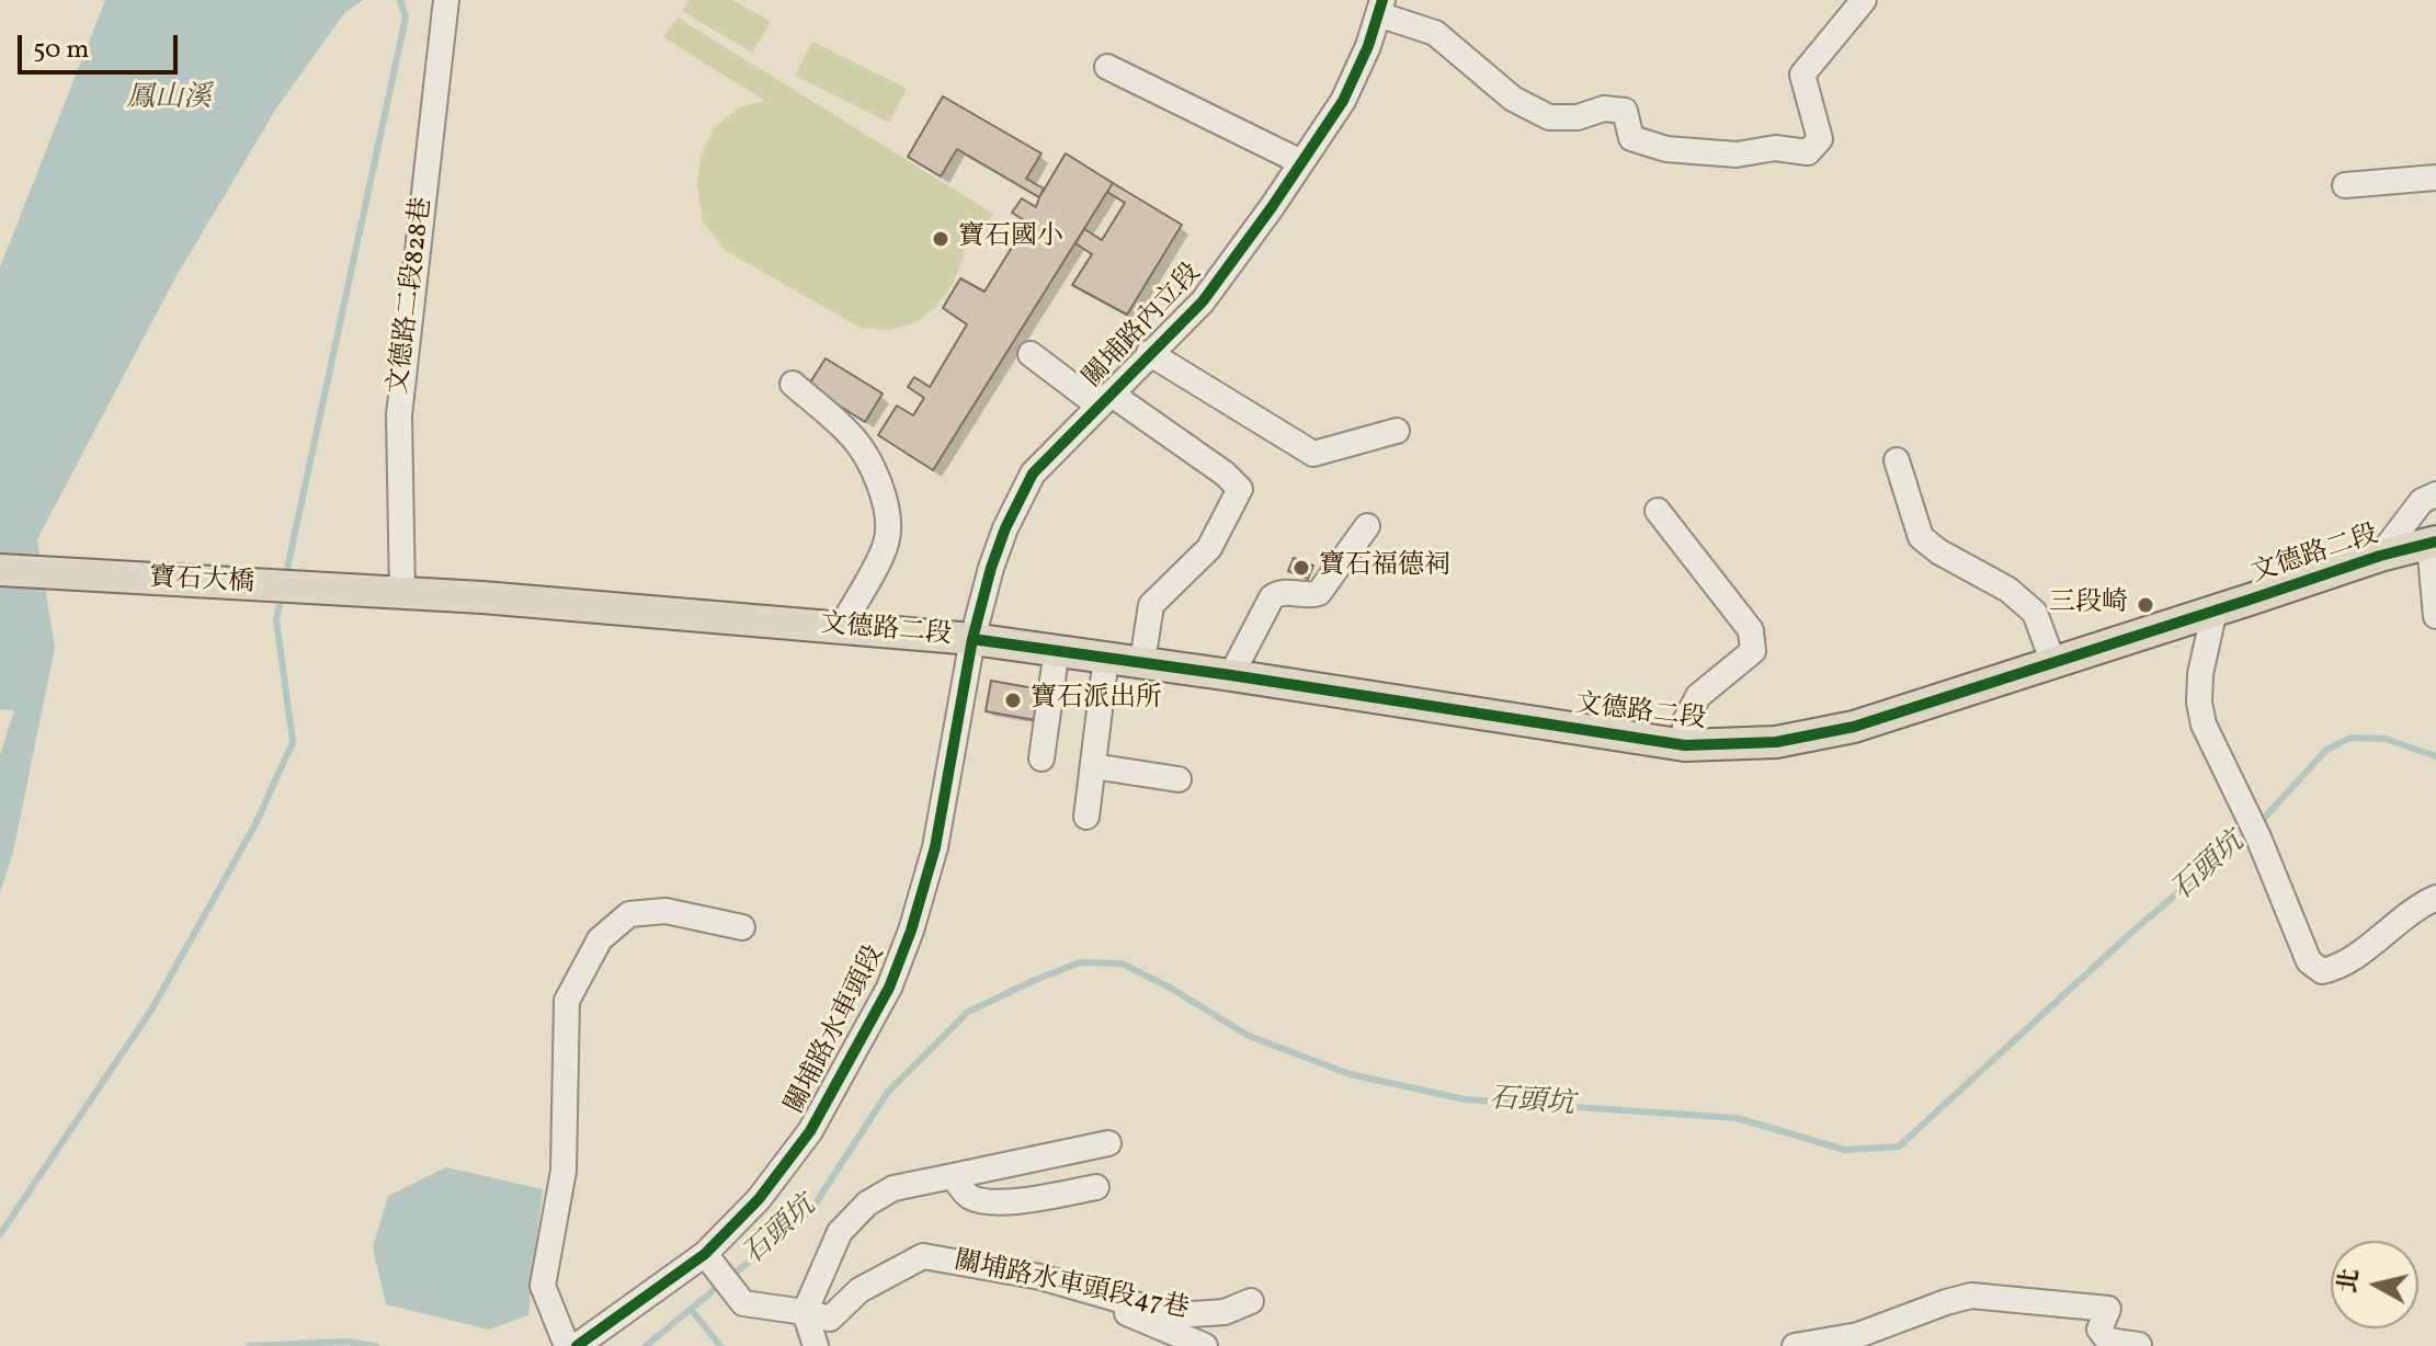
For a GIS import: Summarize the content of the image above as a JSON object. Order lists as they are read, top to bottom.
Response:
{
  "streets": {
    "main road": ["文德路二段", "寶石大橋"],
    "street": [
      "文德路二段828巷",
      "關埔路內立段",
      "關埔路水車頭段",
      "關埔路水車頭段47巷"
    ]
  },
  "crossings": [
    ["文德路二段828巷", "文德路二段"],
    ["文德路二段828巷", "寶石大橋"],
    ["關埔路內立段", "文德路二段"],
    ["關埔路內立段", "關埔路水車頭段"],
    ["文德路二段", "寶石大橋"],
    ["文德路二段", "關埔路水車頭段"],
    ["關埔路水車頭段", "關埔路水車頭段47巷"]
  ],
  "water": ["鳳山溪", "石頭坑"],
  "places": [
    "寶石國小",
    "寶石福德祠",
    "三段崎",
    "寶石派出所"
  ],
  "scale_bar": "50 m",
  "north": "left"
}
